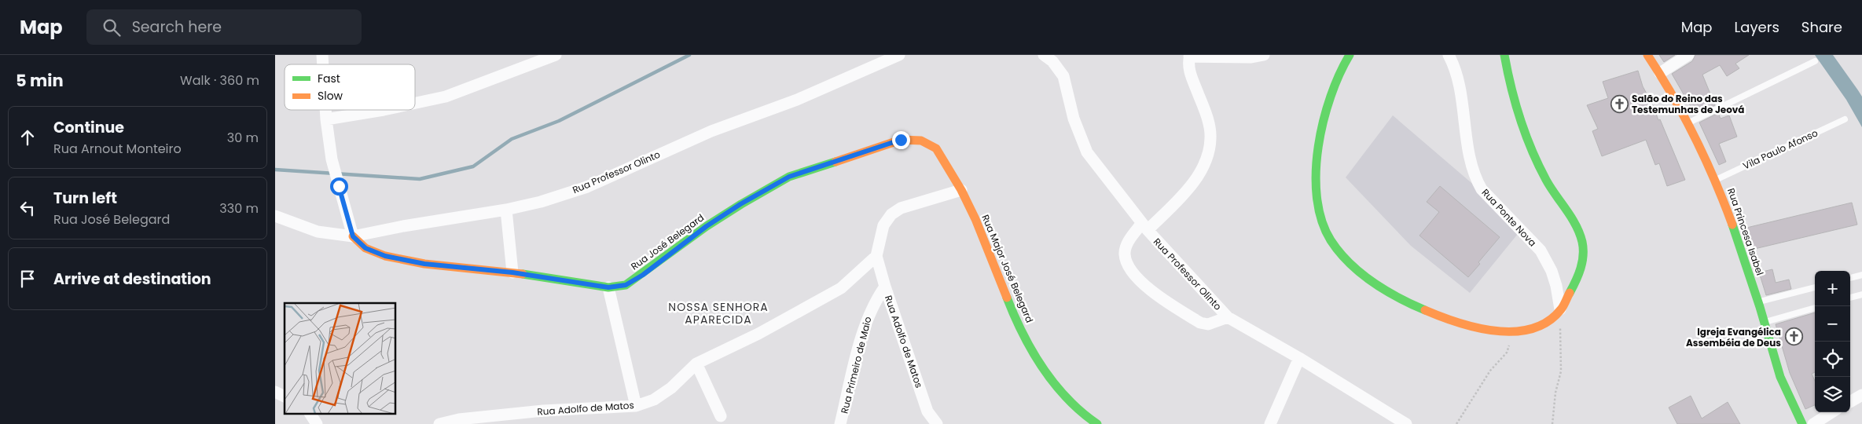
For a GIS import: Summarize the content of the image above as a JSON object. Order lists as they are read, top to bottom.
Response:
{
  "streets": {
    "street": [
      "Rua Professor Olinto",
      "Rua Ponte Nova",
      "Rua Princesa Isabel",
      "Rua José Belegard",
      "Rua Major José Belegard",
      "Rua Adolfo de Matos",
      "Rua Primeiro de Maio"
    ],
    "lane": ["Vila Paulo Afonso"]
  },
  "crossings": [
    ["Vila Paulo Afonso", "Rua Princesa Isabel"],
    ["Rua Professor Olinto", "Rua José Belegard"],
    ["Rua José Belegard", "Rua Major José Belegard"],
    ["Rua José Belegard", "Rua Adolfo de Matos"],
    ["Rua Major José Belegard", "Rua Adolfo de Matos"],
    ["Rua Adolfo de Matos", "Rua Primeiro de Maio"]
  ],
  "districts": ["NOSSA SENHORA APARECIDA"],
  "places": {
    "church": ["Salão do Reino das Testemunhas de Jeová", "Igreja Evangélica Assembéia de Deus"]
  },
  "legend": ["Fast", "Slow"],
  "page": {
    "header": "Map",
    "search": "Search here",
    "nav": ["Map", "Layers", "Share"],
    "heading": ["5 min", "Walk · 360 m"],
    "list": [
      ["Continue", "Rua Arnout Monteiro", "30 m"],
      ["Turn left", "Rua José Belegard", "330 m"],
      "Arrive at destination"
    ],
    "map_buttons": ["+", "−"]
  }
}
